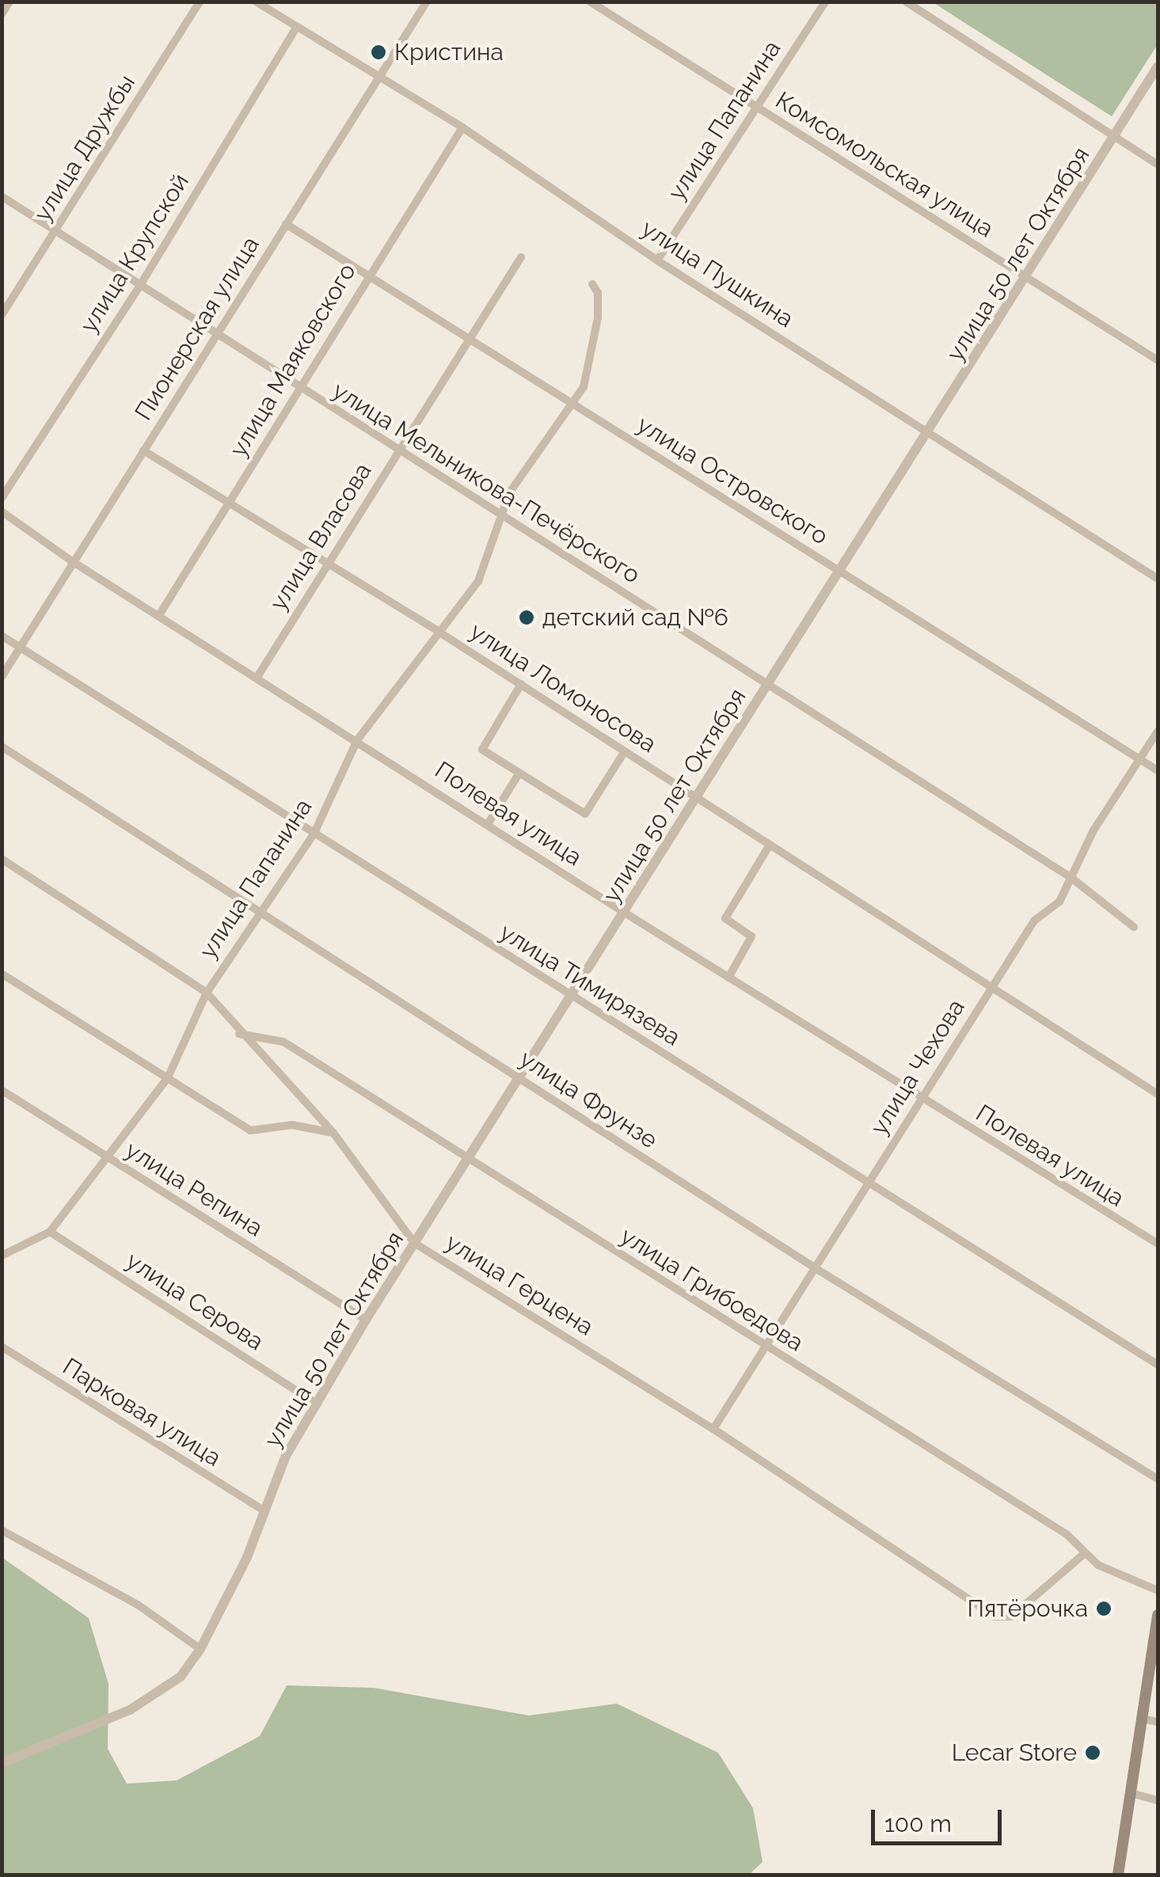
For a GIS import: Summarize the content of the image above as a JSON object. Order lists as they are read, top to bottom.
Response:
{
  "streets": {
    "street": [
      "улица Папанина",
      "улица Дружбы",
      "Комсомольская улица",
      "улица Крупской",
      "улица 50 лет Октября",
      "улица Пушкина",
      "Пионерская улица",
      "улица Маяковского",
      "улица Островского",
      "улица Мельникова-Печёрского",
      "улица Власова",
      "улица Ломоносова",
      "Полевая улица",
      "улица Тимирязева",
      "улица Чехова",
      "улица Фрунзе",
      "улица Репина",
      "улица Герцена",
      "улица Грибоедова",
      "улица Серова",
      "Парковая улица"
    ]
  },
  "crossings": [
    ["улица Папанина", "Комсомольская улица"],
    ["улица Папанина", "улица Пушкина"],
    ["улица Папанина", "улица Островского"],
    ["улица Папанина", "улица Мельникова-Печёрского"],
    ["улица Папанина", "улица Ломоносова"],
    ["улица Папанина", "Полевая улица"],
    ["улица Папанина", "улица Тимирязева"],
    ["улица Папанина", "улица Фрунзе"],
    ["улица Папанина", "улица Репина"],
    ["улица Папанина", "улица Герцена"],
    ["улица Папанина", "улица Серова"],
    ["улица Дружбы", "улица Мельникова-Печёрского"],
    ["Комсомольская улица", "улица 50 лет Октября"],
    ["улица Крупской", "улица Пушкина"],
    ["улица Крупской", "улица Мельникова-Печёрского"],
    ["улица 50 лет Октября", "улица Пушкина"],
    ["улица 50 лет Октября", "улица Островского"],
    ["улица 50 лет Октября", "улица Мельникова-Печёрского"],
    ["улица 50 лет Октября", "улица Ломоносова"],
    ["улица 50 лет Октября", "Полевая улица"],
    ["улица 50 лет Октября", "улица Тимирязева"],
    ["улица 50 лет Октября", "улица Фрунзе"],
    ["улица 50 лет Октября", "улица Репина"],
    ["улица 50 лет Октября", "улица Герцена"],
    ["улица 50 лет Октября", "улица Грибоедова"],
    ["улица 50 лет Октября", "улица Серова"],
    ["улица 50 лет Октября", "Парковая улица"],
    ["улица Пушкина", "Пионерская улица"],
    ["улица Пушкина", "улица Маяковского"],
    ["Пионерская улица", "улица Островского"],
    ["Пионерская улица", "улица Мельникова-Печёрского"],
    ["Пионерская улица", "улица Ломоносова"],
    ["Пионерская улица", "Полевая улица"],
    ["Пионерская улица", "улица Тимирязева"],
    ["улица Маяковского", "улица Островского"],
    ["улица Маяковского", "улица Мельникова-Печёрского"],
    ["улица Маяковского", "улица Ломоносова"],
    ["улица Маяковского", "Полевая улица"],
    ["улица Островского", "улица Власова"],
    ["улица Островского", "улица Чехова"],
    ["улица Мельникова-Печёрского", "улица Власова"],
    ["улица Мельникова-Печёрского", "улица Чехова"],
    ["улица Власова", "улица Ломоносова"],
    ["улица Власова", "Полевая улица"],
    ["улица Ломоносова", "улица Чехова"],
    ["Полевая улица", "улица Чехова"],
    ["улица Тимирязева", "улица Чехова"],
    ["улица Чехова", "улица Фрунзе"],
    ["улица Чехова", "улица Герцена"],
    ["улица Чехова", "улица Грибоедова"],
    ["улица Герцена", "улица Грибоедова"]
  ],
  "places": [
    "Кристина",
    "детский сад №6",
    "Пятёрочка",
    "Lecar Store"
  ],
  "scale_bar": "100 m"
}
